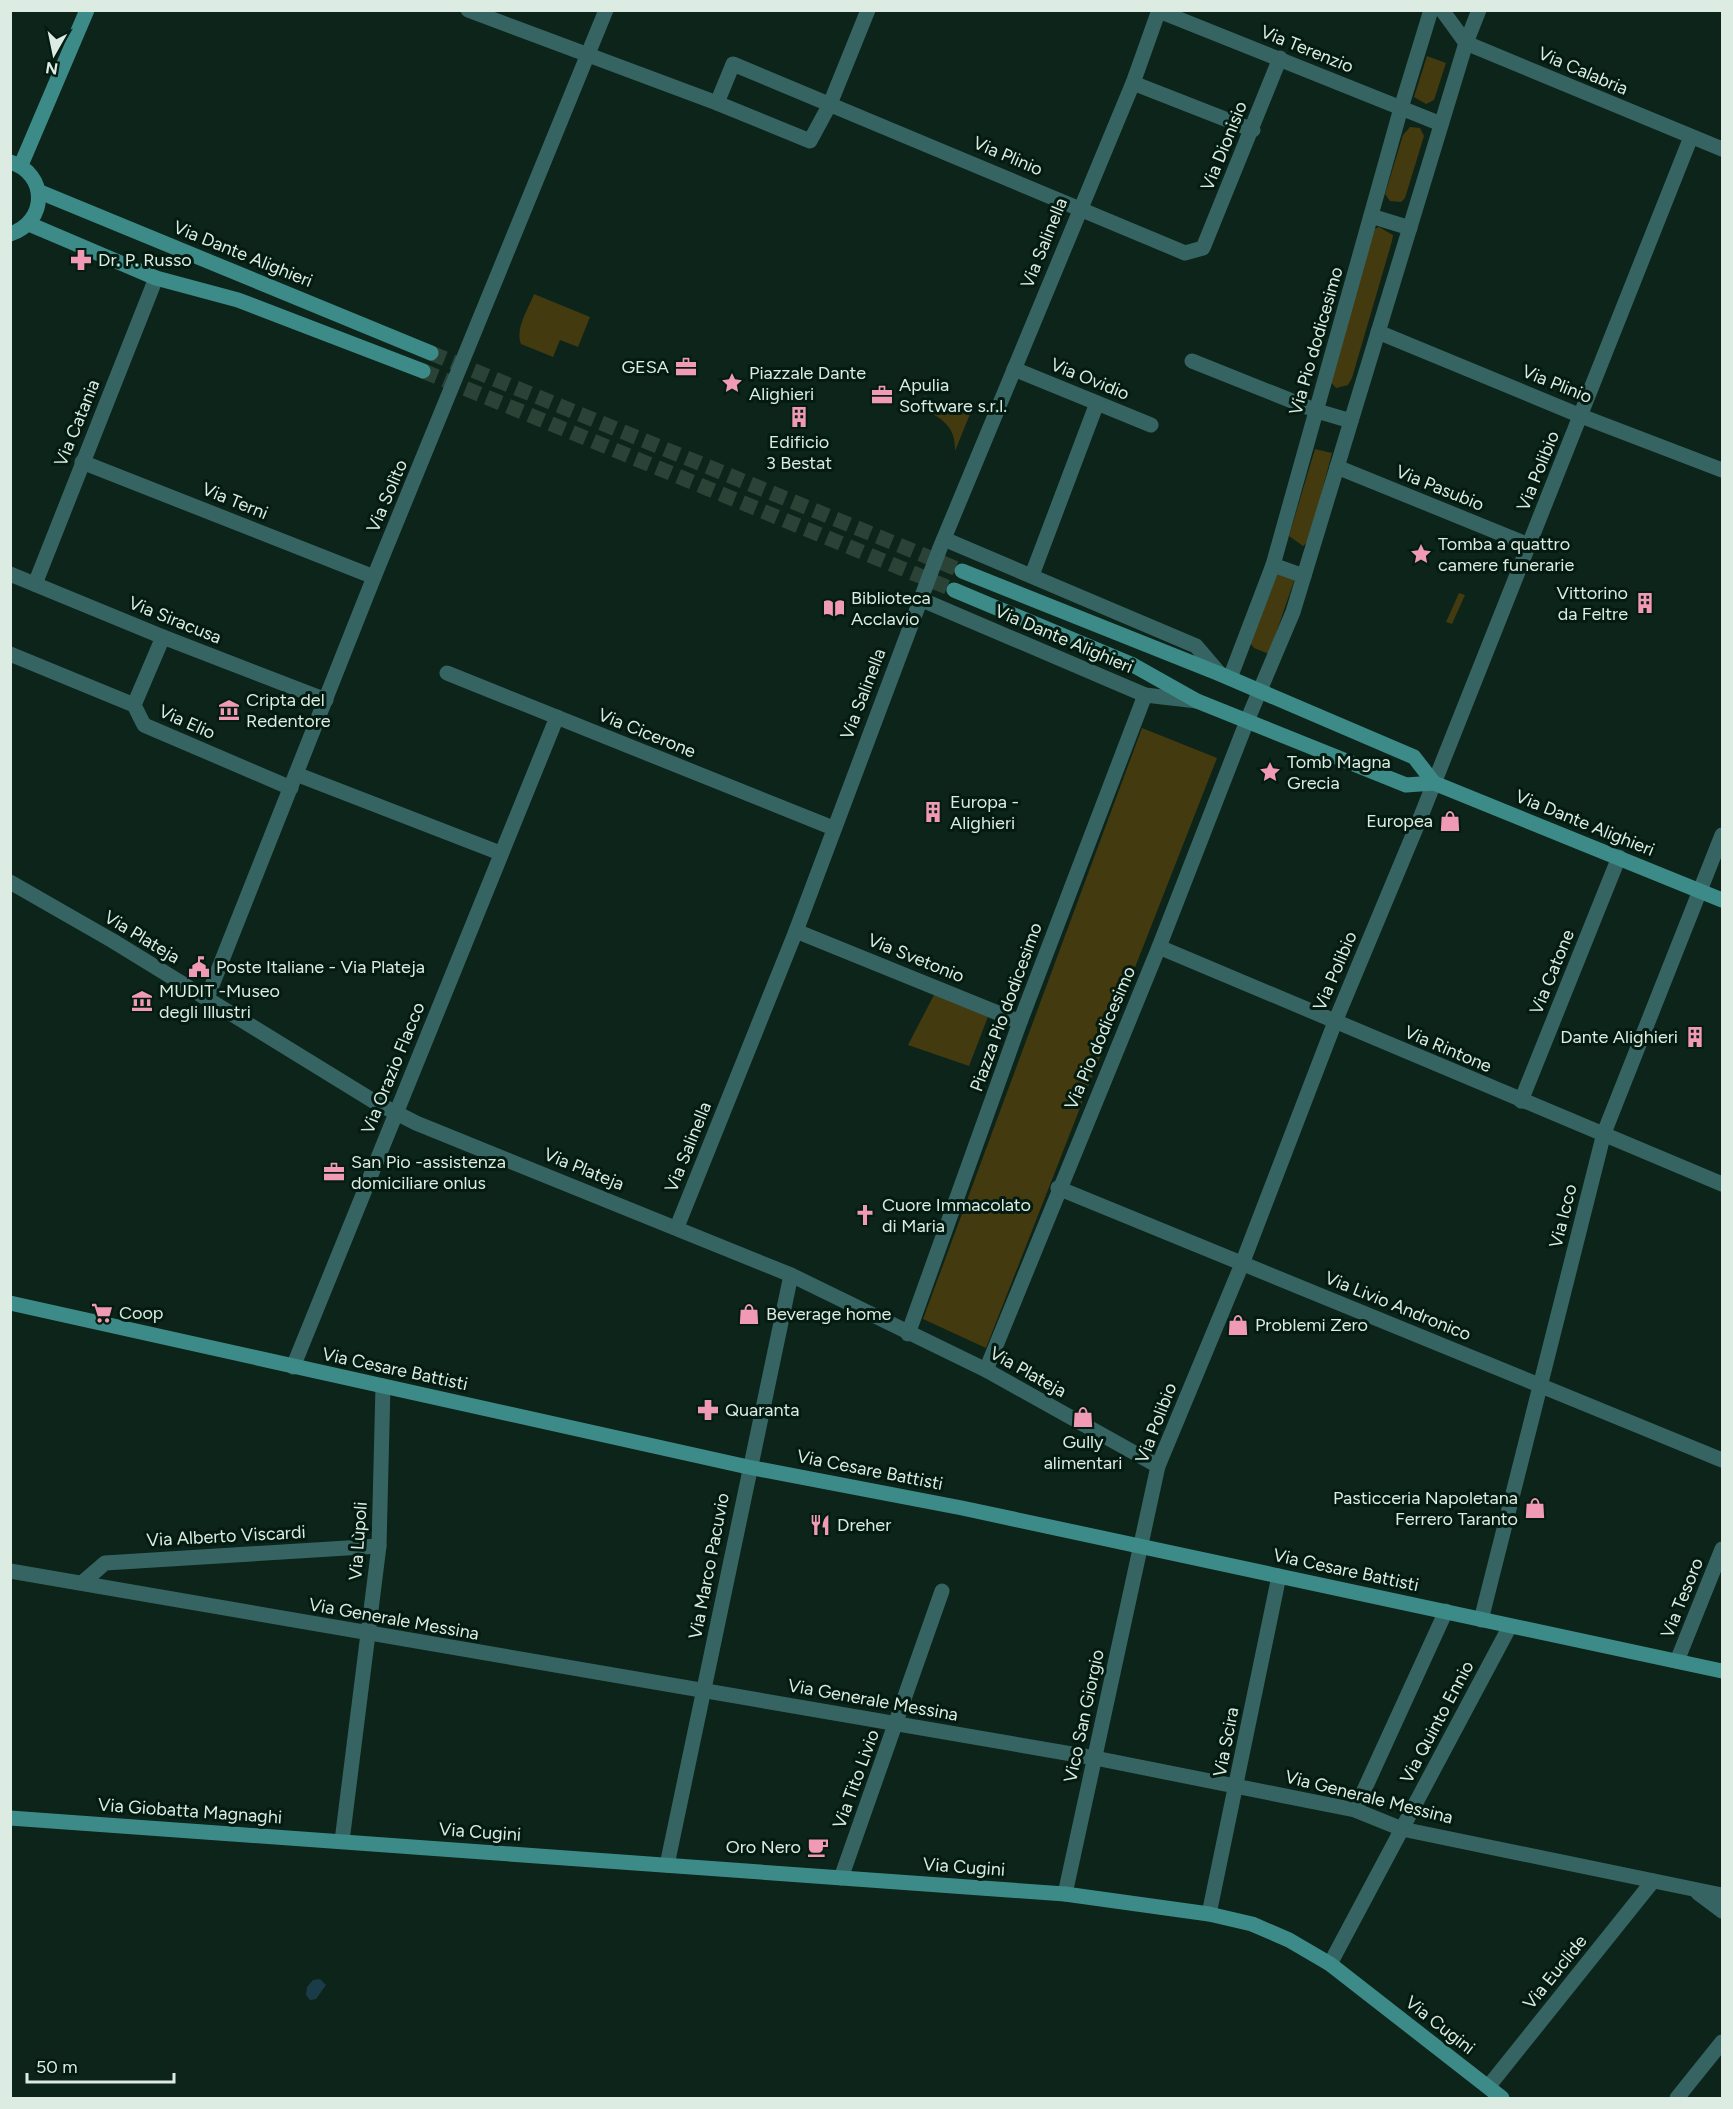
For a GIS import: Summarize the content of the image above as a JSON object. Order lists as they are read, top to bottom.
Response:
{
  "streets": {
    "main road": [
      "Via Dante Alighieri",
      "Via Cesare Battisti",
      "Via Giobatta Magnaghi",
      "Via Cugini"
    ],
    "street": [
      "Via Terenzio",
      "Via Calabria",
      "Via Dionisio",
      "Via Plinio",
      "Via Salinella",
      "Via Pio dodicesimo",
      "Via Ovidio",
      "Via Catania",
      "Via Polibio",
      "Via Pasubio",
      "Via Solìto",
      "Via Terni",
      "Via Siracusa",
      "Via Elio",
      "Via Cicerone",
      "Via Plateja",
      "Via Svetonio",
      "Via Catone",
      "Piazza Pio dodicesimo",
      "Via Rintone",
      "Via Orazio Flacco",
      "Via Icco",
      "Via Livio Andronico",
      "Via Alberto Viscardi",
      "Via Lùpoli",
      "Via Marco Pacuvio",
      "Via Tesoro",
      "Via Generale Messina",
      "Vico San Giorgio",
      "Via Quinto Ennio",
      "Via Scira",
      "Via Tito Livio",
      "Via Euclide"
    ]
  },
  "crossings": [
    ["Via Terenzio", "Via Dionisio"],
    ["Via Terenzio", "Via Salinella"],
    ["Via Terenzio", "Via Pio dodicesimo"],
    ["Via Calabria", "Via Polibio"],
    ["Via Dionisio", "Via Plinio"],
    ["Via Plinio", "Via Salinella"],
    ["Via Plinio", "Via Polibio"],
    ["Via Salinella", "Via Dante Alighieri"],
    ["Via Salinella", "Via Ovidio"],
    ["Via Salinella", "Via Cicerone"],
    ["Via Salinella", "Via Plateja"],
    ["Via Salinella", "Via Svetonio"],
    ["Via Dante Alighieri", "Via Pio dodicesimo"],
    ["Via Dante Alighieri", "Via Polibio"],
    ["Via Dante Alighieri", "Via Catone"],
    ["Via Dante Alighieri", "Piazza Pio dodicesimo"],
    ["Via Dante Alighieri", "Via Icco"],
    ["Via Pio dodicesimo", "Via Plateja"],
    ["Via Pio dodicesimo", "Via Rintone"],
    ["Via Pio dodicesimo", "Via Livio Andronico"],
    ["Via Catania", "Via Terni"],
    ["Via Catania", "Via Siracusa"],
    ["Via Polibio", "Via Pasubio"],
    ["Via Polibio", "Via Plateja"],
    ["Via Polibio", "Via Rintone"],
    ["Via Polibio", "Via Livio Andronico"],
    ["Via Polibio", "Via Cesare Battisti"],
    ["Via Polibio", "Vico San Giorgio"],
    ["Via Solìto", "Via Terni"],
    ["Via Solìto", "Via Siracusa"],
    ["Via Solìto", "Via Elio"],
    ["Via Solìto", "Via Plateja"],
    ["Via Elio", "Via Orazio Flacco"],
    ["Via Cicerone", "Via Orazio Flacco"],
    ["Via Plateja", "Piazza Pio dodicesimo"],
    ["Via Plateja", "Via Orazio Flacco"],
    ["Via Plateja", "Via Marco Pacuvio"],
    ["Via Svetonio", "Piazza Pio dodicesimo"],
    ["Via Catone", "Via Rintone"],
    ["Via Rintone", "Via Icco"],
    ["Via Orazio Flacco", "Via Cesare Battisti"],
    ["Via Icco", "Via Livio Andronico"],
    ["Via Icco", "Via Cesare Battisti"],
    ["Via Cesare Battisti", "Via Lùpoli"],
    ["Via Cesare Battisti", "Via Marco Pacuvio"],
    ["Via Cesare Battisti", "Via Tesoro"],
    ["Via Cesare Battisti", "Vico San Giorgio"],
    ["Via Cesare Battisti", "Via Quinto Ennio"],
    ["Via Cesare Battisti", "Via Scira"],
    ["Via Alberto Viscardi", "Via Lùpoli"],
    ["Via Alberto Viscardi", "Via Generale Messina"],
    ["Via Lùpoli", "Via Generale Messina"],
    ["Via Lùpoli", "Via Giobatta Magnaghi"],
    ["Via Marco Pacuvio", "Via Generale Messina"],
    ["Via Marco Pacuvio", "Via Cugini"],
    ["Via Generale Messina", "Vico San Giorgio"],
    ["Via Generale Messina", "Via Quinto Ennio"],
    ["Via Generale Messina", "Via Scira"],
    ["Via Generale Messina", "Via Tito Livio"],
    ["Via Generale Messina", "Via Euclide"],
    ["Vico San Giorgio", "Via Cugini"],
    ["Via Quinto Ennio", "Via Cugini"],
    ["Via Scira", "Via Cugini"],
    ["Via Tito Livio", "Via Cugini"],
    ["Via Giobatta Magnaghi", "Via Cugini"],
    ["Via Cugini", "Via Euclide"]
  ],
  "places": {
    "pharmacy": ["Dr. P. Russo", "Quaranta"],
    "office": ["GESA", "Apulia Software s.r.l.", "San Pio -assistenza domiciliare onlus"],
    "place": ["Piazzale Dante Alighieri", "Tomba a quattro camere funerarie", "Tomb Magna Grecia"],
    "building": [
      "Edificio 3 Bestat",
      "Vittorino da Feltre",
      "Europa - Alighieri",
      "Dante Alighieri"
    ],
    "library": ["Biblioteca Acclavio"],
    "museum": ["Cripta del Redentore", "MUDIT -Museo degli Illustri"],
    "shop": [
      "Europea",
      "Beverage home",
      "Problemi Zero",
      "Gully alimentari",
      "Pasticceria Napoletana Ferrero Taranto"
    ],
    "public building": ["Poste Italiane - Via Plateja"],
    "church": ["Cuore Immacolato di Maria"],
    "supermarket": ["Coop"],
    "restaurant": ["Dreher"],
    "cafe": ["Oro Nero"]
  },
  "scale_bar": "50 m",
  "north": "bottom"
}
